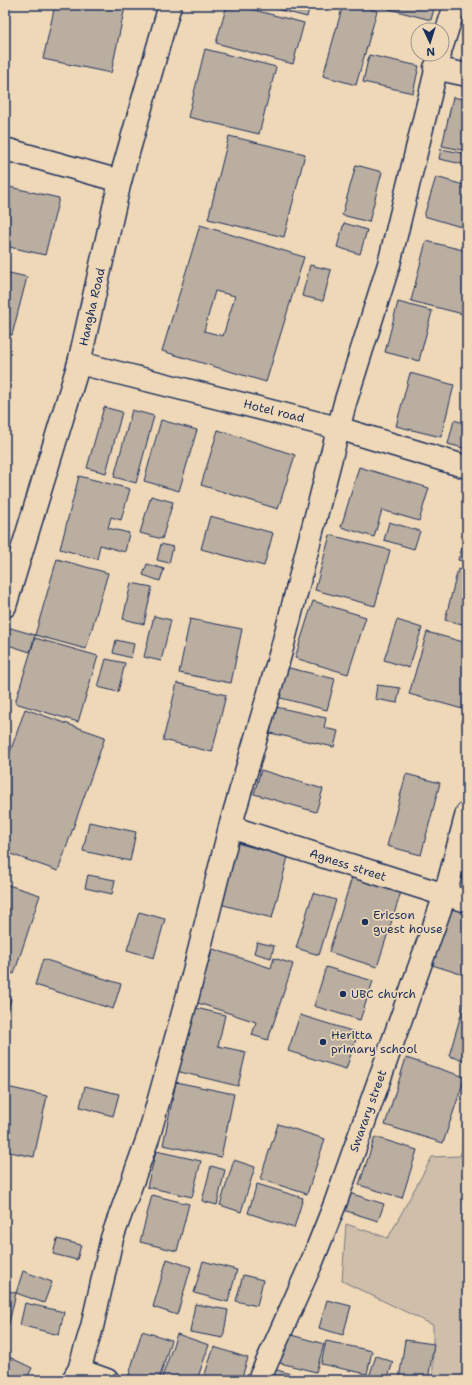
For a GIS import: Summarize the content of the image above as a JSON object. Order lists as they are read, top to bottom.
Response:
{
  "streets": {
    "main road": [
      "Hangha Road",
      "Hotel road",
      "Agness street",
      "Swarary street"
    ]
  },
  "crossings": [
    ["Hangha Road", "Hotel road"],
    ["Agness street", "Swarary street"]
  ],
  "places": ["Ericson guest house", "UBC church", "Heritta primary school"],
  "north": "bottom"
}
